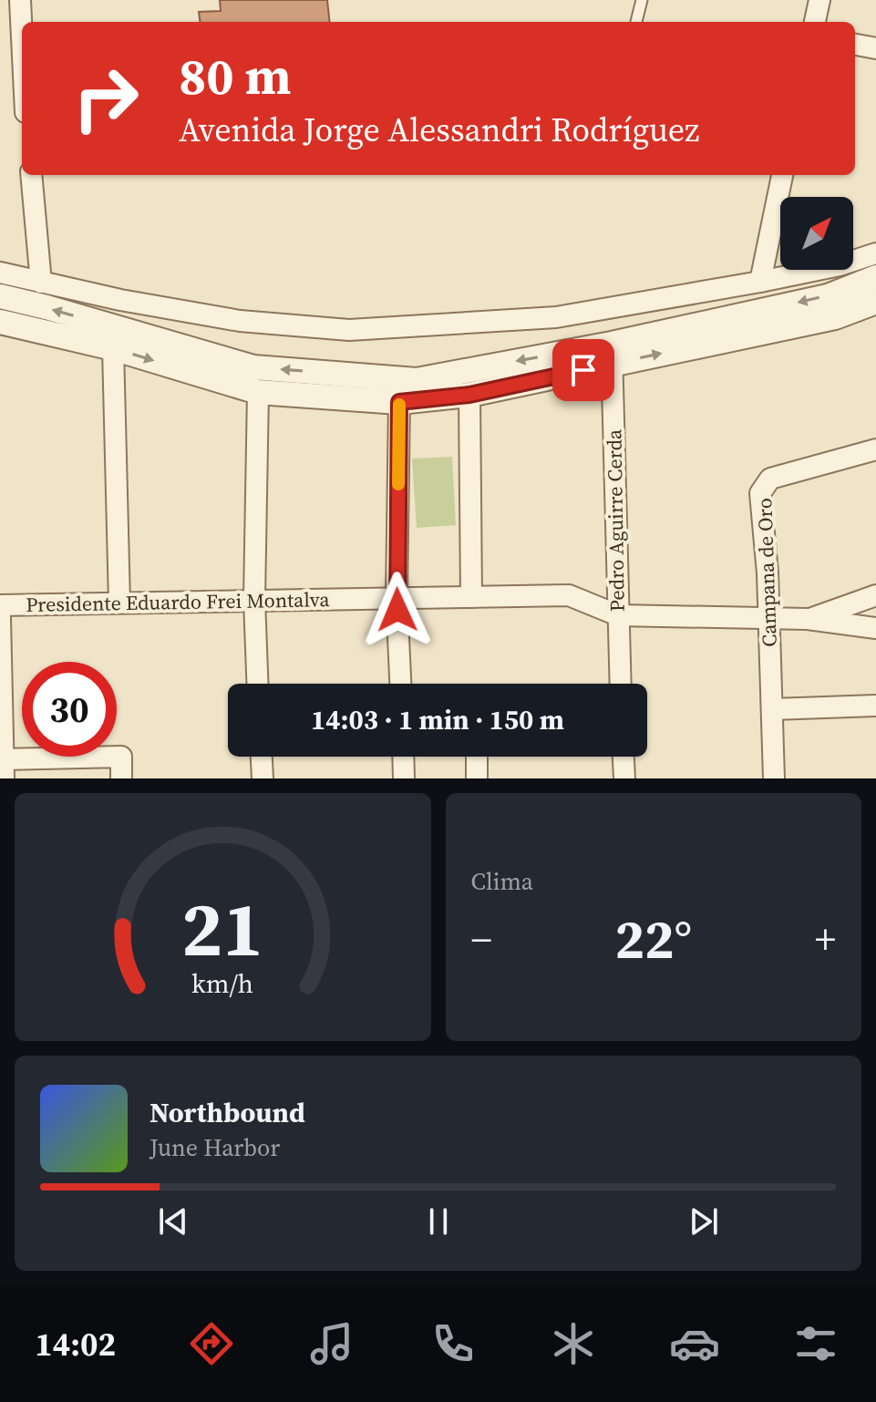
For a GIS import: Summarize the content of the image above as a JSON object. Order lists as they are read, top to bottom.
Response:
{
  "streets": {
    "street": ["Pedro Aguirre Cerda", "Campana de Oro", "Presidente Eduardo Frei Montalva"]
  },
  "crossings": [
    ["Pedro Aguirre Cerda", "Presidente Eduardo Frei Montalva"],
    ["Campana de Oro", "Presidente Eduardo Frei Montalva"]
  ],
  "north": "top right",
  "page": {
    "turn": ["80 m", "Avenida Jorge Alessandri Rodríguez"],
    "limit": "30",
    "trip": "14:03 · 1 min · 150 m",
    "tile": "Clima",
    "heat": ["−", "22°", "+"],
    "song": ["Northbound", "June Harbor"],
    "tabs": "14:02",
    "gauge": ["21", "km/h"]
  }
}
